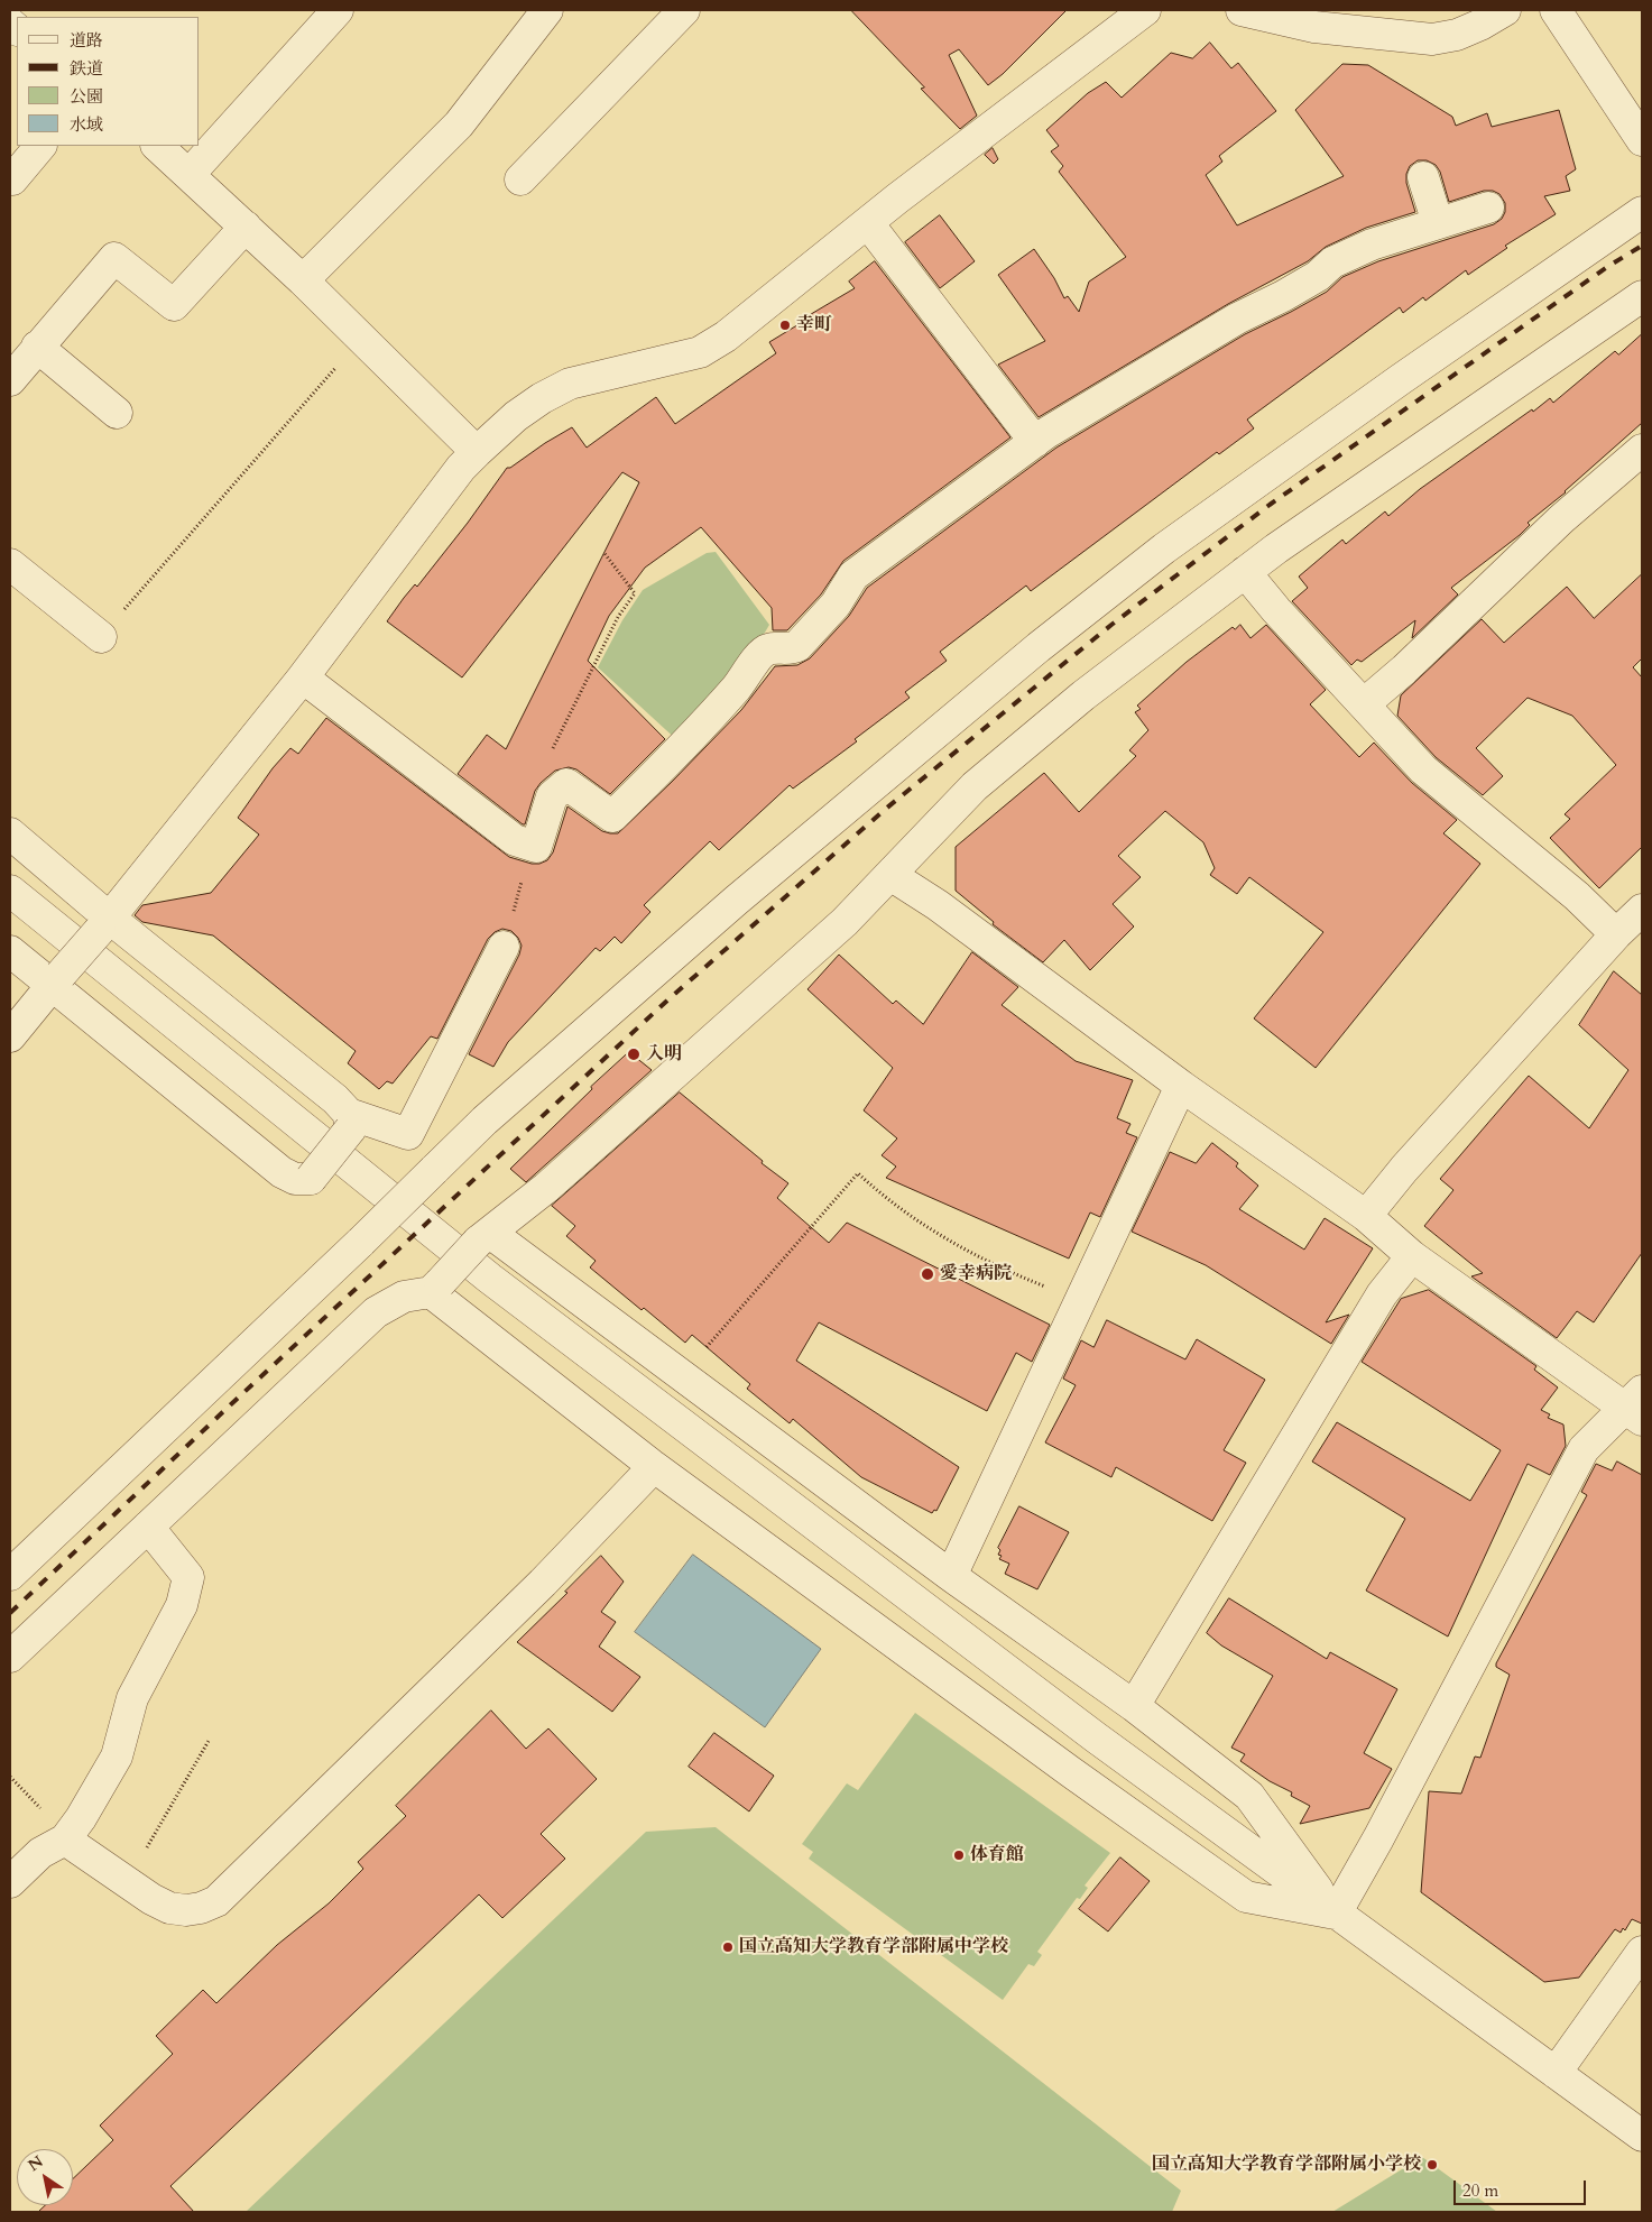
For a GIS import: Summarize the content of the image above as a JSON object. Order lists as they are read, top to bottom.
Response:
{
  "places": [
    "幸町",
    "入明",
    "愛幸病院",
    "体育館",
    "国立高知大学教育学部附属中学校",
    "国立高知大学教育学部附属小学校"
  ],
  "legend": [
    "道路",
    "鉄道",
    "公園",
    "水域"
  ],
  "scale_bar": "20 m",
  "north": "top left"
}
